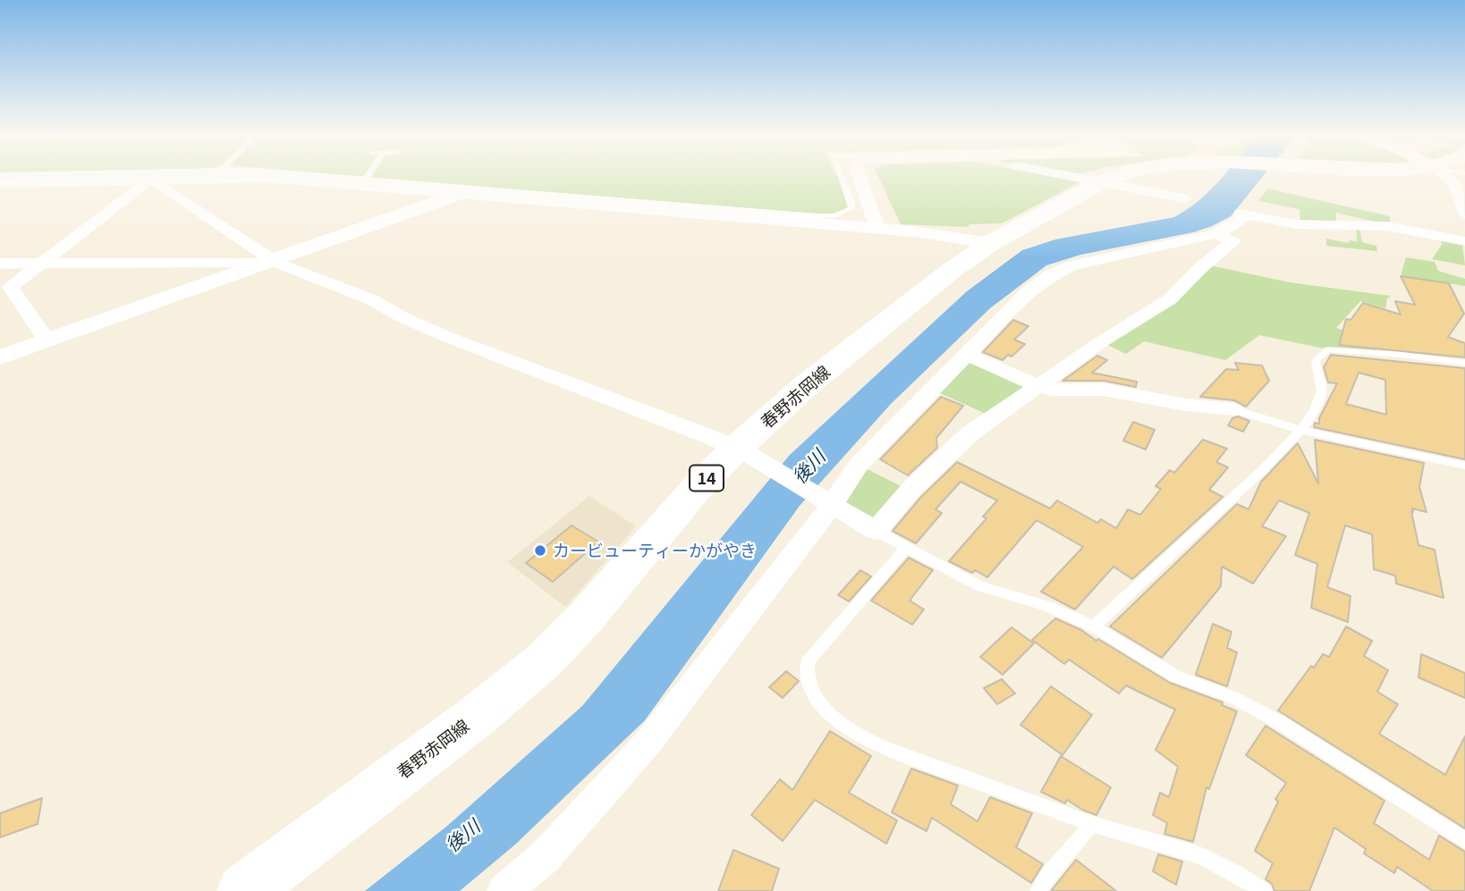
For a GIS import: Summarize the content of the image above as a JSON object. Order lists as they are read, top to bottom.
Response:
{
  "streets": {
    "main road": ["春野赤岡線", "14"]
  },
  "water": ["後川"],
  "places": ["カービューティーかがやき"]
}
